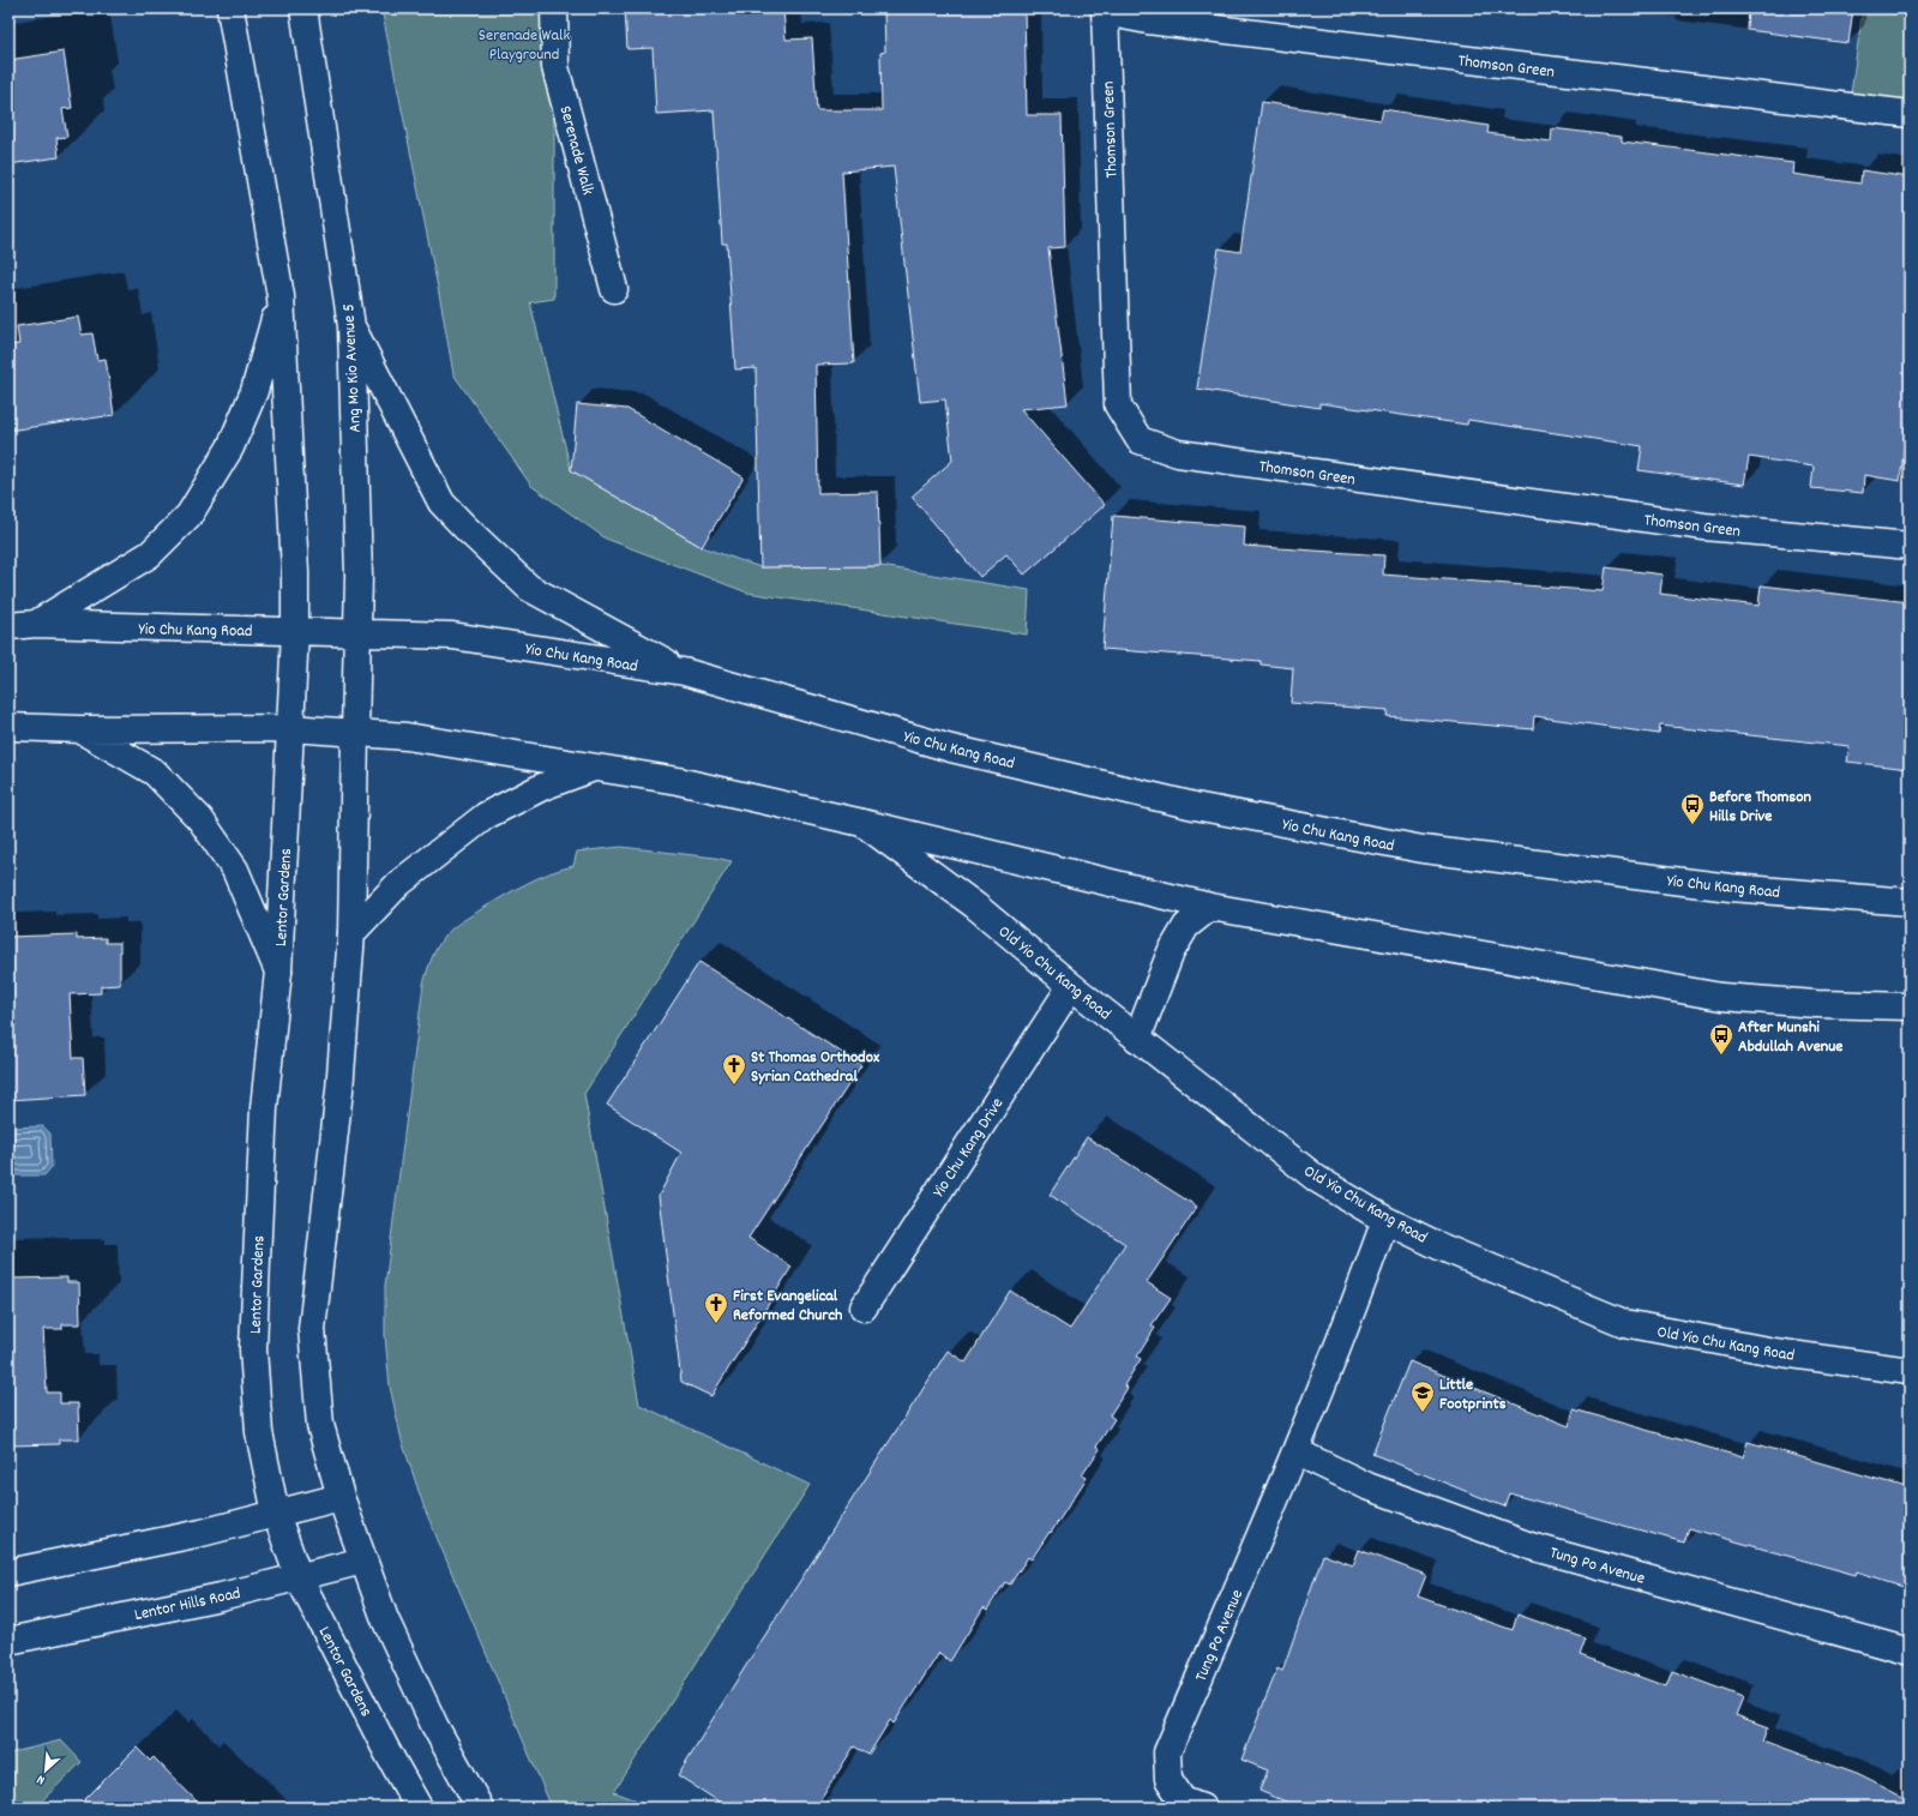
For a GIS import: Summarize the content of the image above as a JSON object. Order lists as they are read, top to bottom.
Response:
{
  "streets": {
    "street": [
      "Thomson Green",
      "Serenade Walk",
      "Ang Mo Kio Avenue 5",
      "Yio Chu Kang Road",
      "Lentor Gardens",
      "Old Yio Chu Kang Road",
      "Yio Chu Kang Drive",
      "Tung Po Avenue",
      "Lentor Hills Road"
    ]
  },
  "crossings": [
    ["Ang Mo Kio Avenue 5", "Yio Chu Kang Road"],
    ["Lentor Gardens", "Lentor Hills Road"],
    ["Old Yio Chu Kang Road", "Yio Chu Kang Drive"],
    ["Old Yio Chu Kang Road", "Tung Po Avenue"]
  ],
  "parks": ["Serenade Walk Playground"],
  "places": {
    "bus stop": ["Before Thomson Hills Drive", "After Munshi Abdullah Avenue"],
    "church": ["St Thomas Orthodox Syrian Cathedral", "First Evangelical Reformed Church"],
    "school or university": ["Little Footprints"]
  },
  "north": "bottom left"
}
